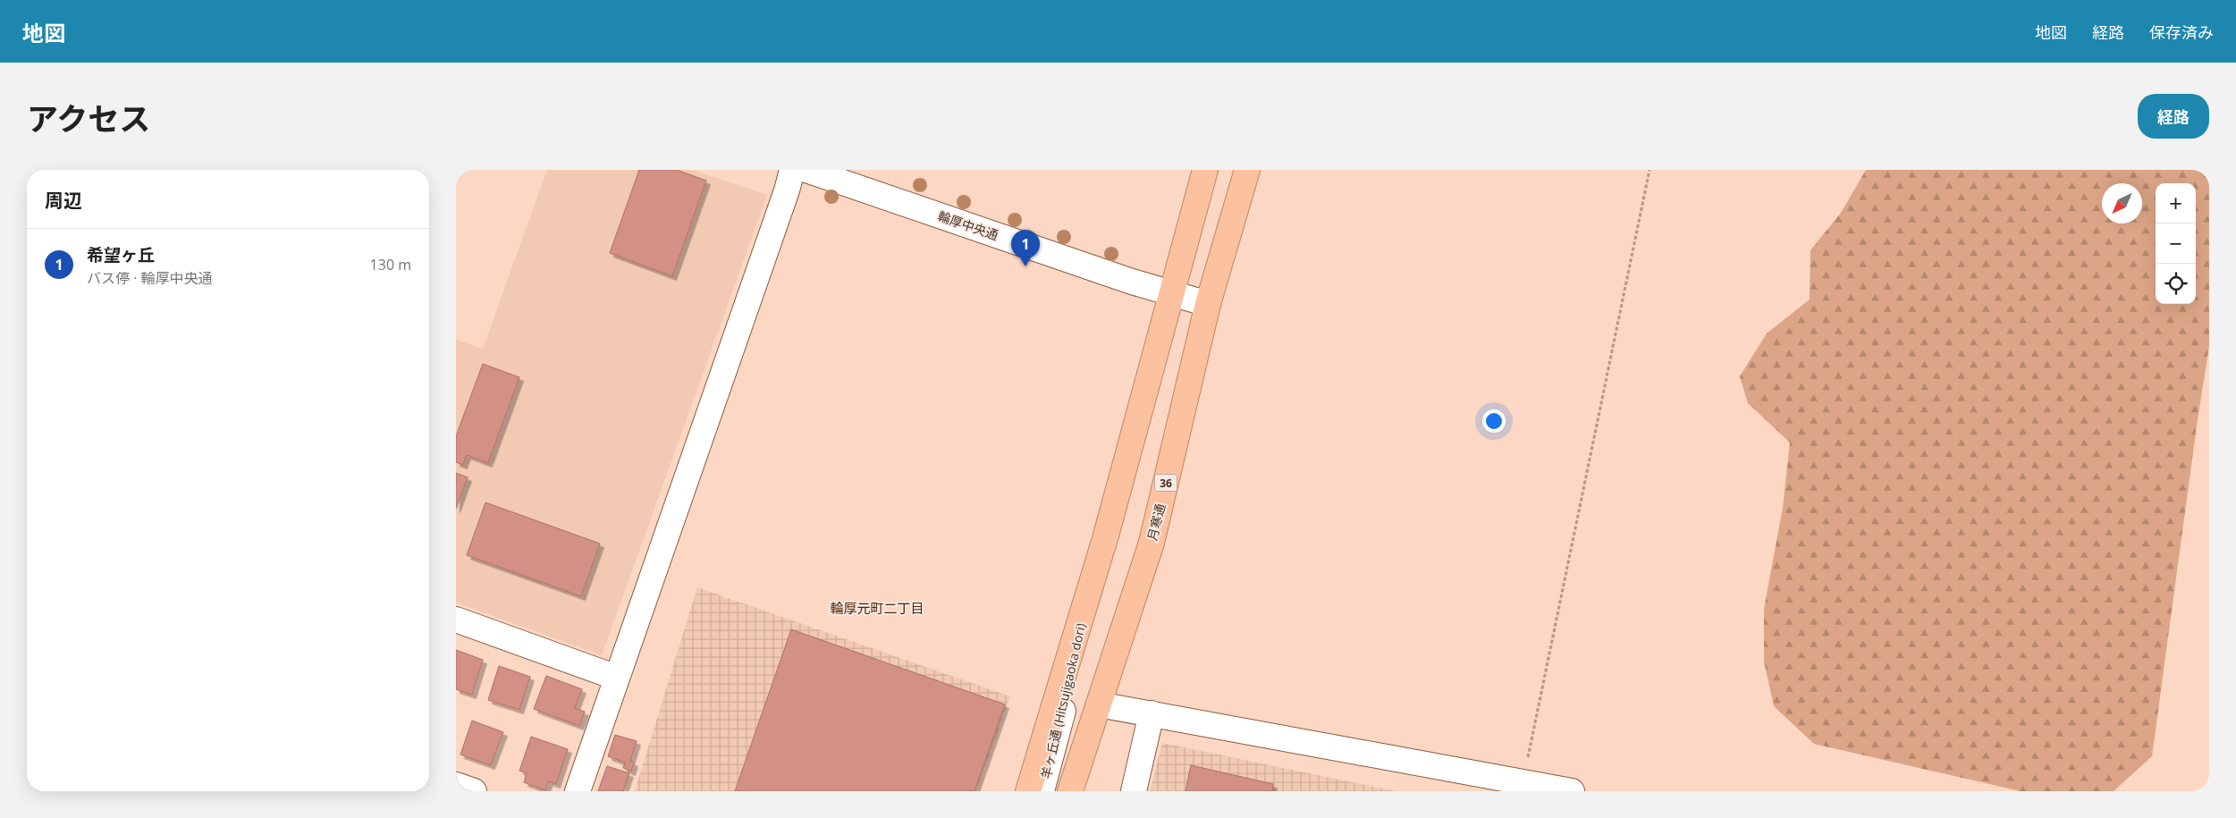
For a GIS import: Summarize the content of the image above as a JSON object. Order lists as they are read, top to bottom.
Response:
{
  "streets": {
    "highway": ["36", "月寒通"],
    "street": ["輪厚中央通", "羊ヶ丘通 (Hitsujigaoka dori)"]
  },
  "crossings": [
    ["輪厚中央通", "月寒通"]
  ],
  "districts": ["輪厚元町二丁目"],
  "north": "bottom left",
  "page": {
    "header": "地図",
    "nav": ["地図", "経路", "保存済み"],
    "title": "アクセス",
    "buttons": "経路",
    "heading": "周辺",
    "map_buttons": ["+", "−"],
    "list": [
      {
        "mark": "1",
        "name": "希望ヶ丘",
        "note": "バス停 · 輪厚中央通",
        "value": "130 m"
      }
    ],
    "pins": "1"
  }
}
